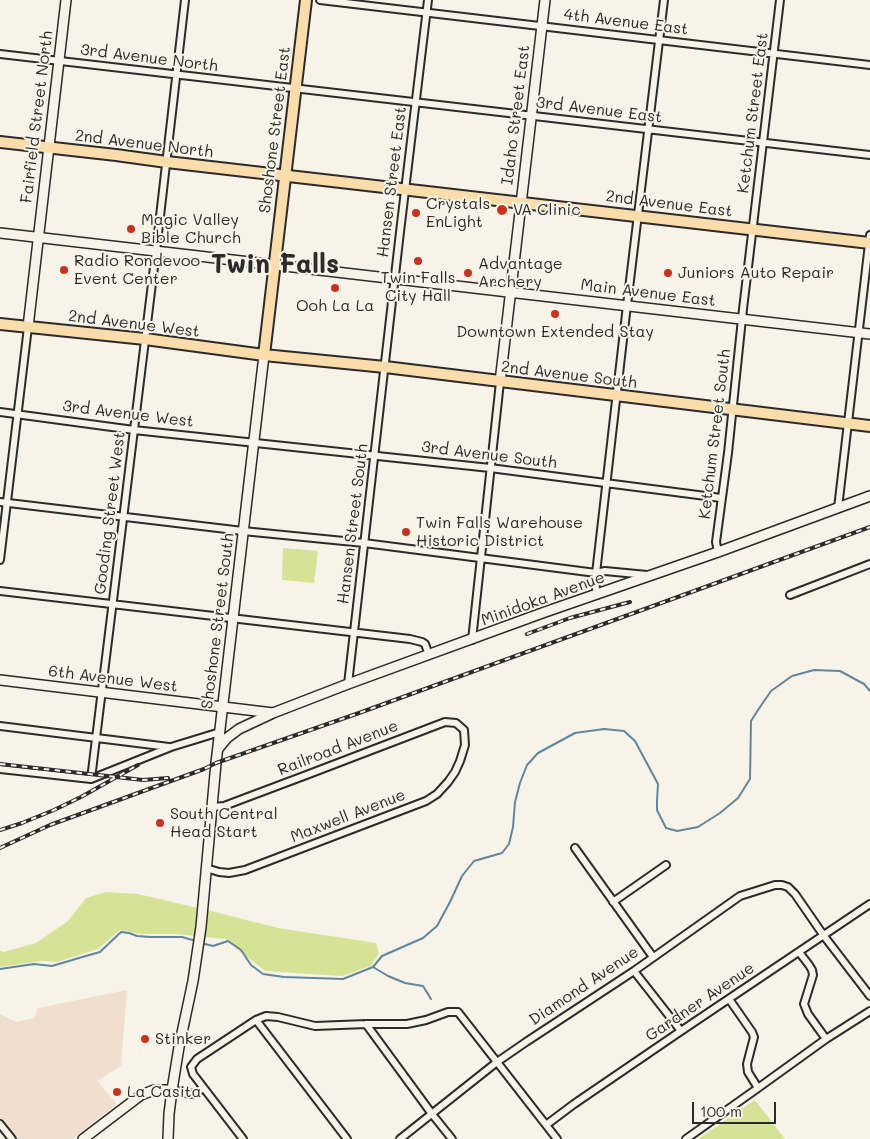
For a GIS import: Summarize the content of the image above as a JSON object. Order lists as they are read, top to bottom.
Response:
{
  "streets": {
    "main road": [
      "Shoshone Street East",
      "2nd Avenue North",
      "2nd Avenue East",
      "2nd Avenue West",
      "2nd Avenue South",
      "Shoshone Street South"
    ],
    "street": [
      "4th Avenue East",
      "3rd Avenue North",
      "3rd Avenue East",
      "Ketchum Street East",
      "Idaho Street East",
      "Fairfield Street North",
      "Hansen Street East",
      "Main Avenue East",
      "3rd Avenue West",
      "Ketchum Street South",
      "3rd Avenue South",
      "Gooding Street West",
      "Hansen Street South",
      "Minidoka Avenue",
      "6th Avenue West",
      "Railroad Avenue",
      "Maxwell Avenue",
      "Diamond Avenue",
      "Gardner Avenue"
    ]
  },
  "crossings": [
    ["4th Avenue East", "Ketchum Street East"],
    ["4th Avenue East", "Idaho Street East"],
    ["4th Avenue East", "Hansen Street East"],
    ["3rd Avenue North", "3rd Avenue East"],
    ["3rd Avenue North", "Fairfield Street North"],
    ["3rd Avenue North", "Shoshone Street East"],
    ["3rd Avenue North", "Gooding Street West"],
    ["3rd Avenue East", "Ketchum Street East"],
    ["3rd Avenue East", "Idaho Street East"],
    ["3rd Avenue East", "Shoshone Street East"],
    ["3rd Avenue East", "Hansen Street East"],
    ["Ketchum Street East", "2nd Avenue East"],
    ["Ketchum Street East", "Main Avenue East"],
    ["Ketchum Street East", "Ketchum Street South"],
    ["Idaho Street East", "2nd Avenue East"],
    ["Idaho Street East", "Main Avenue East"],
    ["Idaho Street East", "2nd Avenue South"],
    ["Fairfield Street North", "2nd Avenue North"],
    ["Fairfield Street North", "Main Avenue East"],
    ["Fairfield Street North", "2nd Avenue West"],
    ["Shoshone Street East", "2nd Avenue North"],
    ["Shoshone Street East", "2nd Avenue East"],
    ["Shoshone Street East", "Main Avenue East"],
    ["Shoshone Street East", "Shoshone Street South"],
    ["2nd Avenue North", "2nd Avenue East"],
    ["2nd Avenue North", "Gooding Street West"],
    ["Hansen Street East", "2nd Avenue East"],
    ["Hansen Street East", "Main Avenue East"],
    ["Hansen Street East", "2nd Avenue South"],
    ["Hansen Street East", "Hansen Street South"],
    ["Main Avenue East", "Ketchum Street South"],
    ["Main Avenue East", "Gooding Street West"],
    ["Main Avenue East", "Shoshone Street South"],
    ["2nd Avenue West", "2nd Avenue South"],
    ["2nd Avenue West", "Gooding Street West"],
    ["2nd Avenue West", "Shoshone Street South"],
    ["2nd Avenue South", "Ketchum Street South"],
    ["2nd Avenue South", "Hansen Street South"],
    ["2nd Avenue South", "Shoshone Street South"],
    ["3rd Avenue West", "3rd Avenue South"],
    ["3rd Avenue West", "Gooding Street West"],
    ["3rd Avenue West", "Shoshone Street South"],
    ["Ketchum Street South", "3rd Avenue South"],
    ["Ketchum Street South", "Minidoka Avenue"],
    ["3rd Avenue South", "Hansen Street South"],
    ["3rd Avenue South", "Shoshone Street South"],
    ["Gooding Street West", "6th Avenue West"],
    ["Hansen Street South", "Minidoka Avenue"],
    ["Minidoka Avenue", "Shoshone Street South"],
    ["Minidoka Avenue", "6th Avenue West"],
    ["Shoshone Street South", "6th Avenue West"],
    ["Shoshone Street South", "Railroad Avenue"],
    ["Shoshone Street South", "Maxwell Avenue"],
    ["Railroad Avenue", "Maxwell Avenue"],
    ["Diamond Avenue", "Gardner Avenue"]
  ],
  "districts": ["Twin Falls"],
  "places": [
    "VA Clinic",
    "Crystals EnLight",
    "Magic Valley Bible Church",
    "Twin Falls City Hall",
    "Radio Rondevoo Event Center",
    "Advantage Archery",
    "Juniors Auto Repair",
    "Ooh La La",
    "Downtown Extended Stay",
    "Twin Falls Warehouse Historic District",
    "South Central Head Start",
    "Stinker",
    "La Casita"
  ],
  "scale_bar": "100 m"
}
